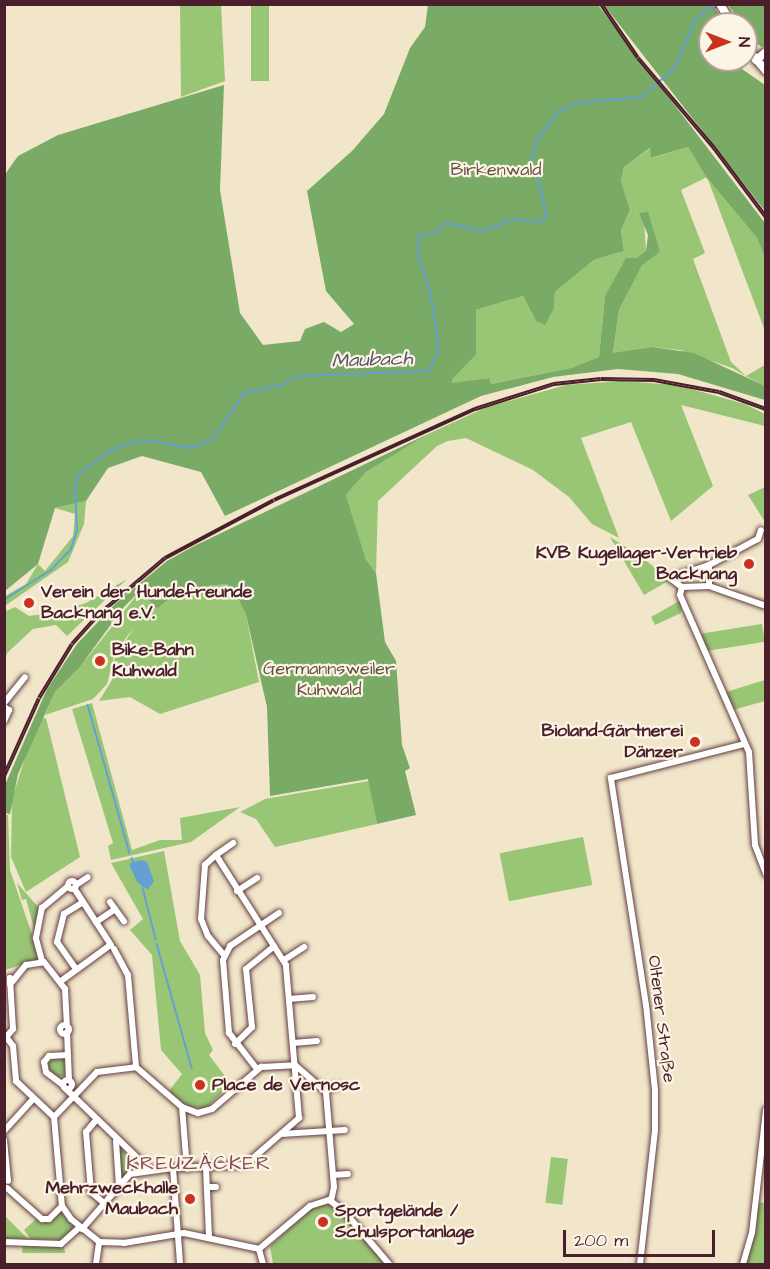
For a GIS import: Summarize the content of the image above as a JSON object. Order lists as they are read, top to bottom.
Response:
{
  "streets": {
    "street": ["Oltener Straße"]
  },
  "districts": ["KREUZÄCKER"],
  "water": ["Maubach"],
  "parks": ["Birkenwald", "Germannsweiler Kuhwald"],
  "places": [
    "KVB Kugellager-Vertrieb Backnang",
    "Verein der Hundefreunde Backnang e.V.",
    "Bike-Bahn Kuhwald",
    "Bioland-Gärtnerei Dänzer",
    "Place de Vernosc",
    "Mehrzweckhalle Maubach",
    "Sportgelände / Schulsportanlage"
  ],
  "scale_bar": "200 m",
  "north": "right"
}
